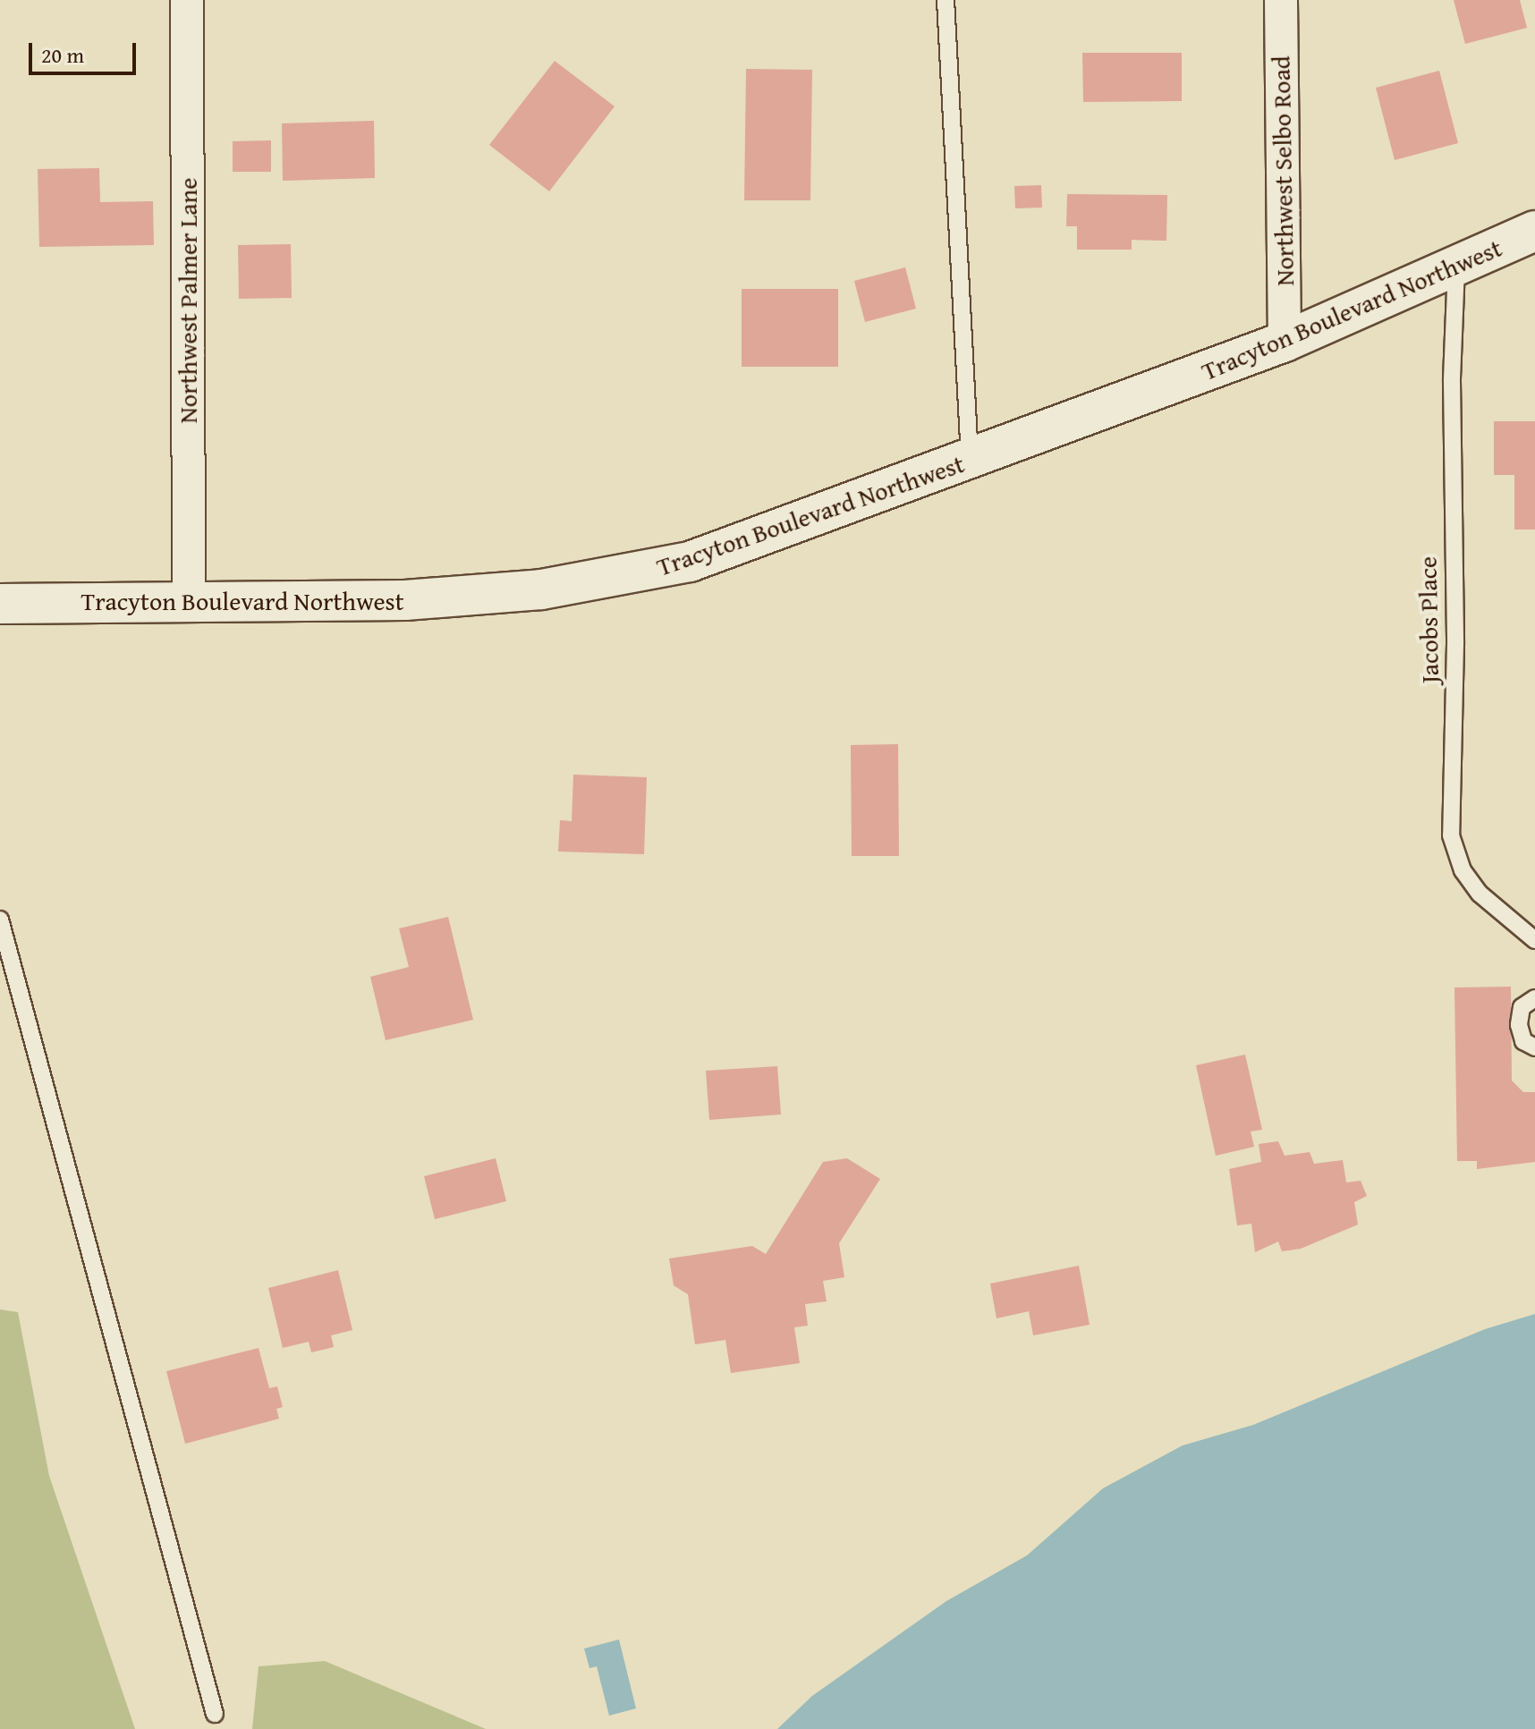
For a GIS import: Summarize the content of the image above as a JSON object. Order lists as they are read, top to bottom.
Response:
{
  "streets": {
    "main road": ["Tracyton Boulevard Northwest"],
    "street": ["Northwest Selbo Road", "Northwest Palmer Lane"],
    "lane": ["Jacobs Place"]
  },
  "crossings": [
    ["Northwest Selbo Road", "Tracyton Boulevard Northwest"],
    ["Northwest Palmer Lane", "Tracyton Boulevard Northwest"],
    ["Tracyton Boulevard Northwest", "Jacobs Place"]
  ],
  "scale_bar": "20 m"
}
